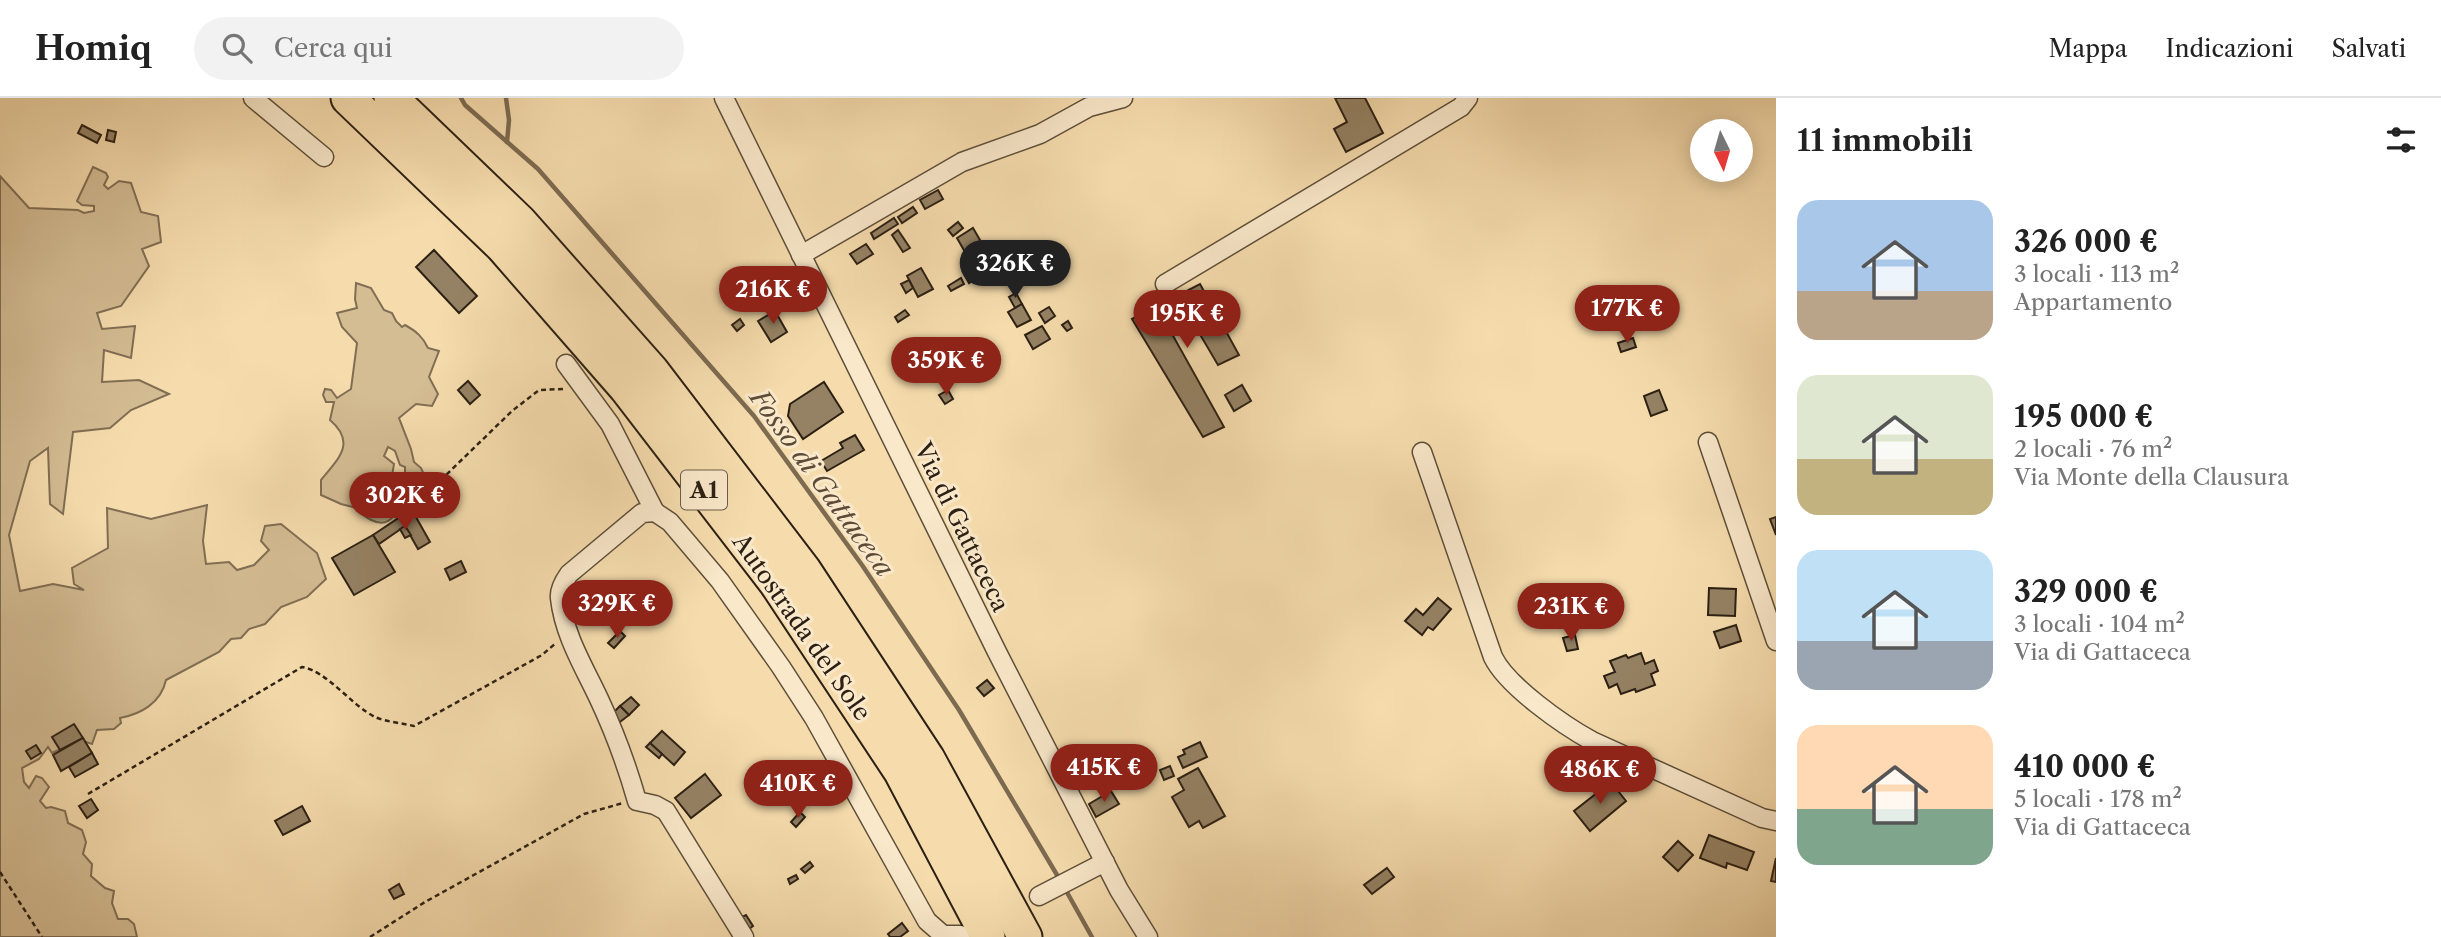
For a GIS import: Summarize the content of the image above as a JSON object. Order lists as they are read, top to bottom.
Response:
{
  "streets": {
    "highway": ["A1", "Autostrada del Sole"],
    "street": ["Via di Gattaceca"]
  },
  "water": ["Fosso di Gattaceca"],
  "north": "bottom",
  "page": {
    "header": "Homiq",
    "search": "Cerca qui",
    "nav": ["Mappa", "Indicazioni", "Salvati"],
    "heading": "11 immobili",
    "list": [
      {
        "name": "326 000 €",
        "note": "3 locali · 113 m² · Appartamento"
      },
      {
        "name": "195 000 €",
        "note": "2 locali · 76 m² · Via Monte della Clausura"
      },
      {
        "name": "329 000 €",
        "note": "3 locali · 104 m² · Via di Gattaceca"
      },
      {
        "name": "410 000 €",
        "note": "5 locali · 178 m² · Via di Gattaceca"
      }
    ],
    "price": [
      "326K €",
      "216K €",
      "177K €",
      "195K €",
      "359K €",
      "302K €",
      "329K €",
      "231K €",
      "415K €",
      "486K €",
      "410K €"
    ]
  }
}
